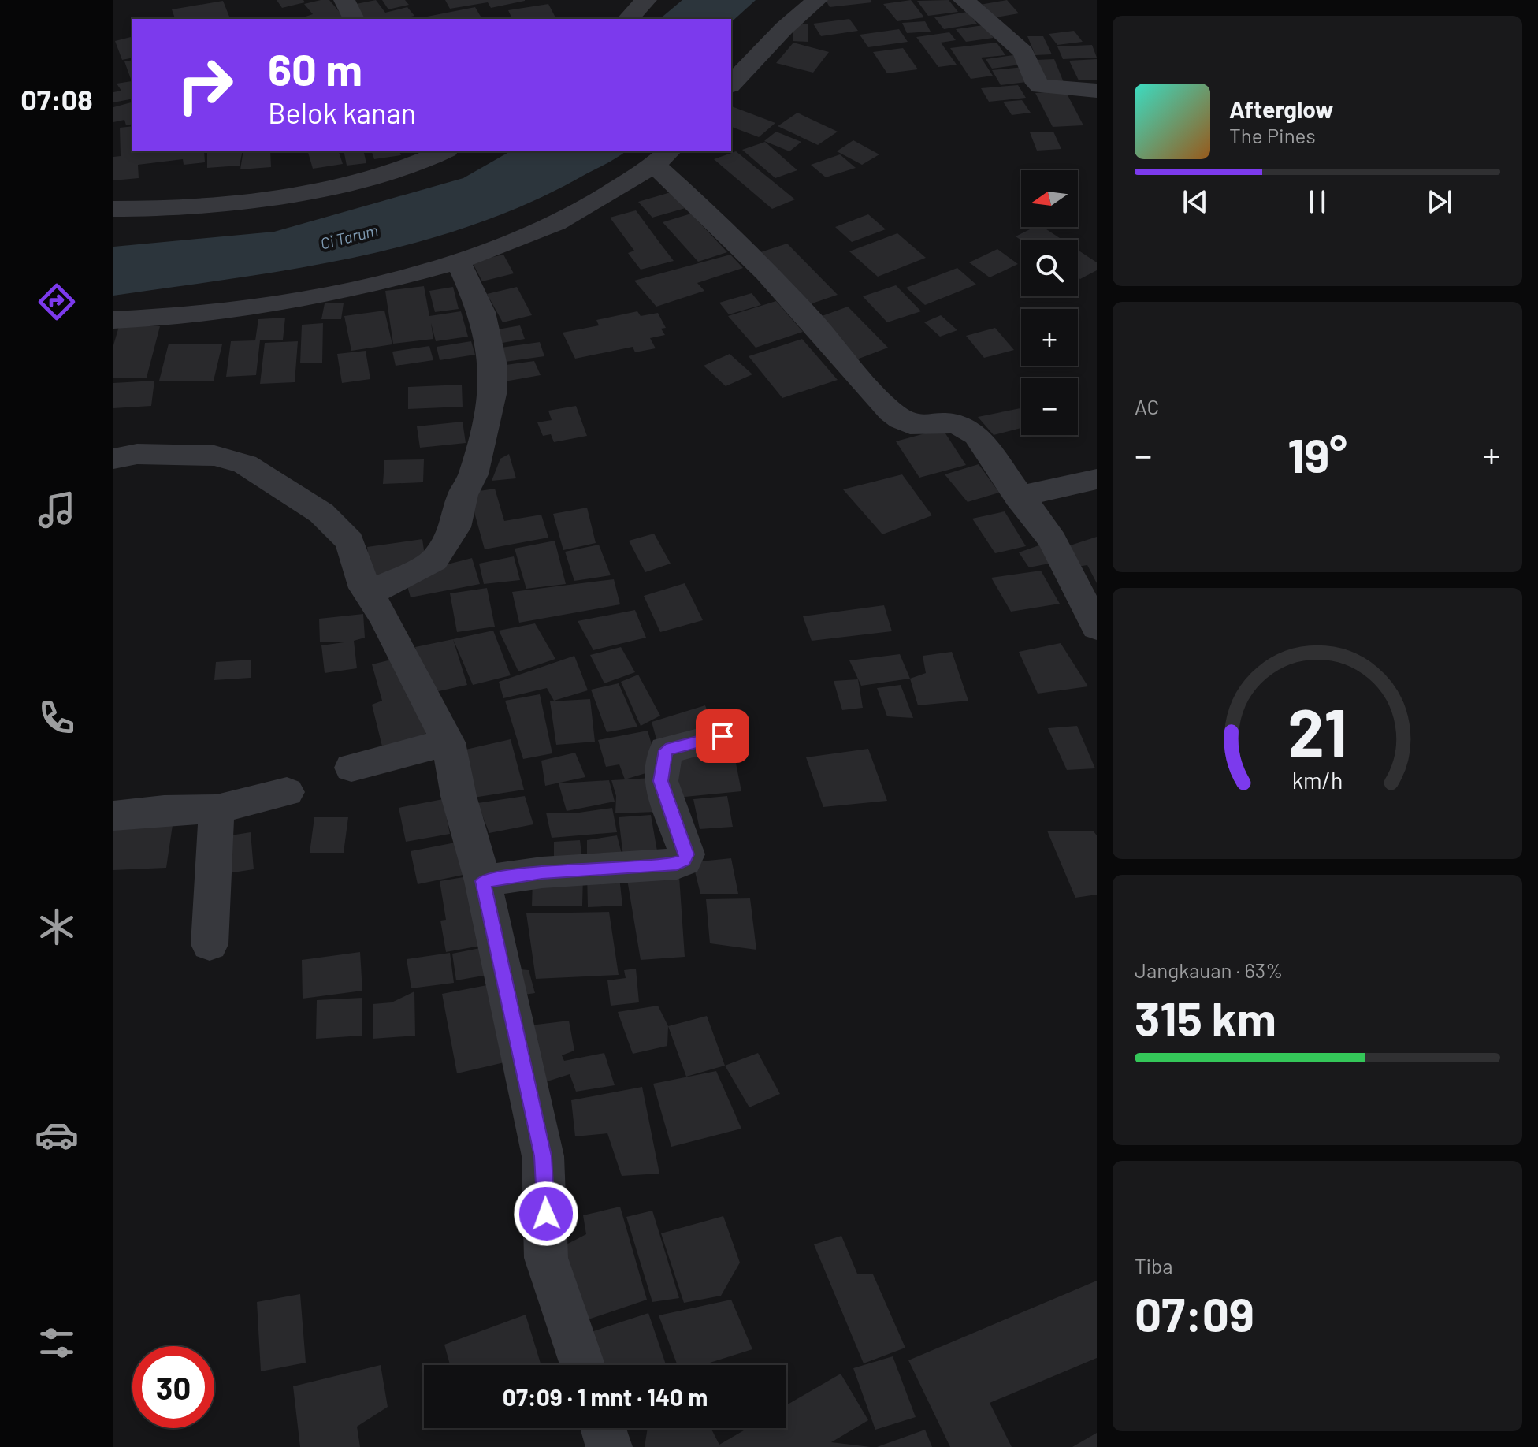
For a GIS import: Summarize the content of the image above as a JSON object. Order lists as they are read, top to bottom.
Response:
{
  "water": ["Ci Tarum"],
  "north": "left",
  "page": {
    "tabs": "07:08",
    "turn": ["60 m", "Belok kanan"],
    "song": ["Afterglow", "The Pines"],
    "map_buttons": ["+", "−"],
    "tile": [
      "AC",
      ["Jangkauan · 63%", "315 km"],
      ["Tiba", "07:09"]
    ],
    "heat": ["−", "19°", "+"],
    "limit": "30",
    "trip": "07:09 · 1 mnt · 140 m",
    "gauge": ["21", "km/h"]
  }
}
